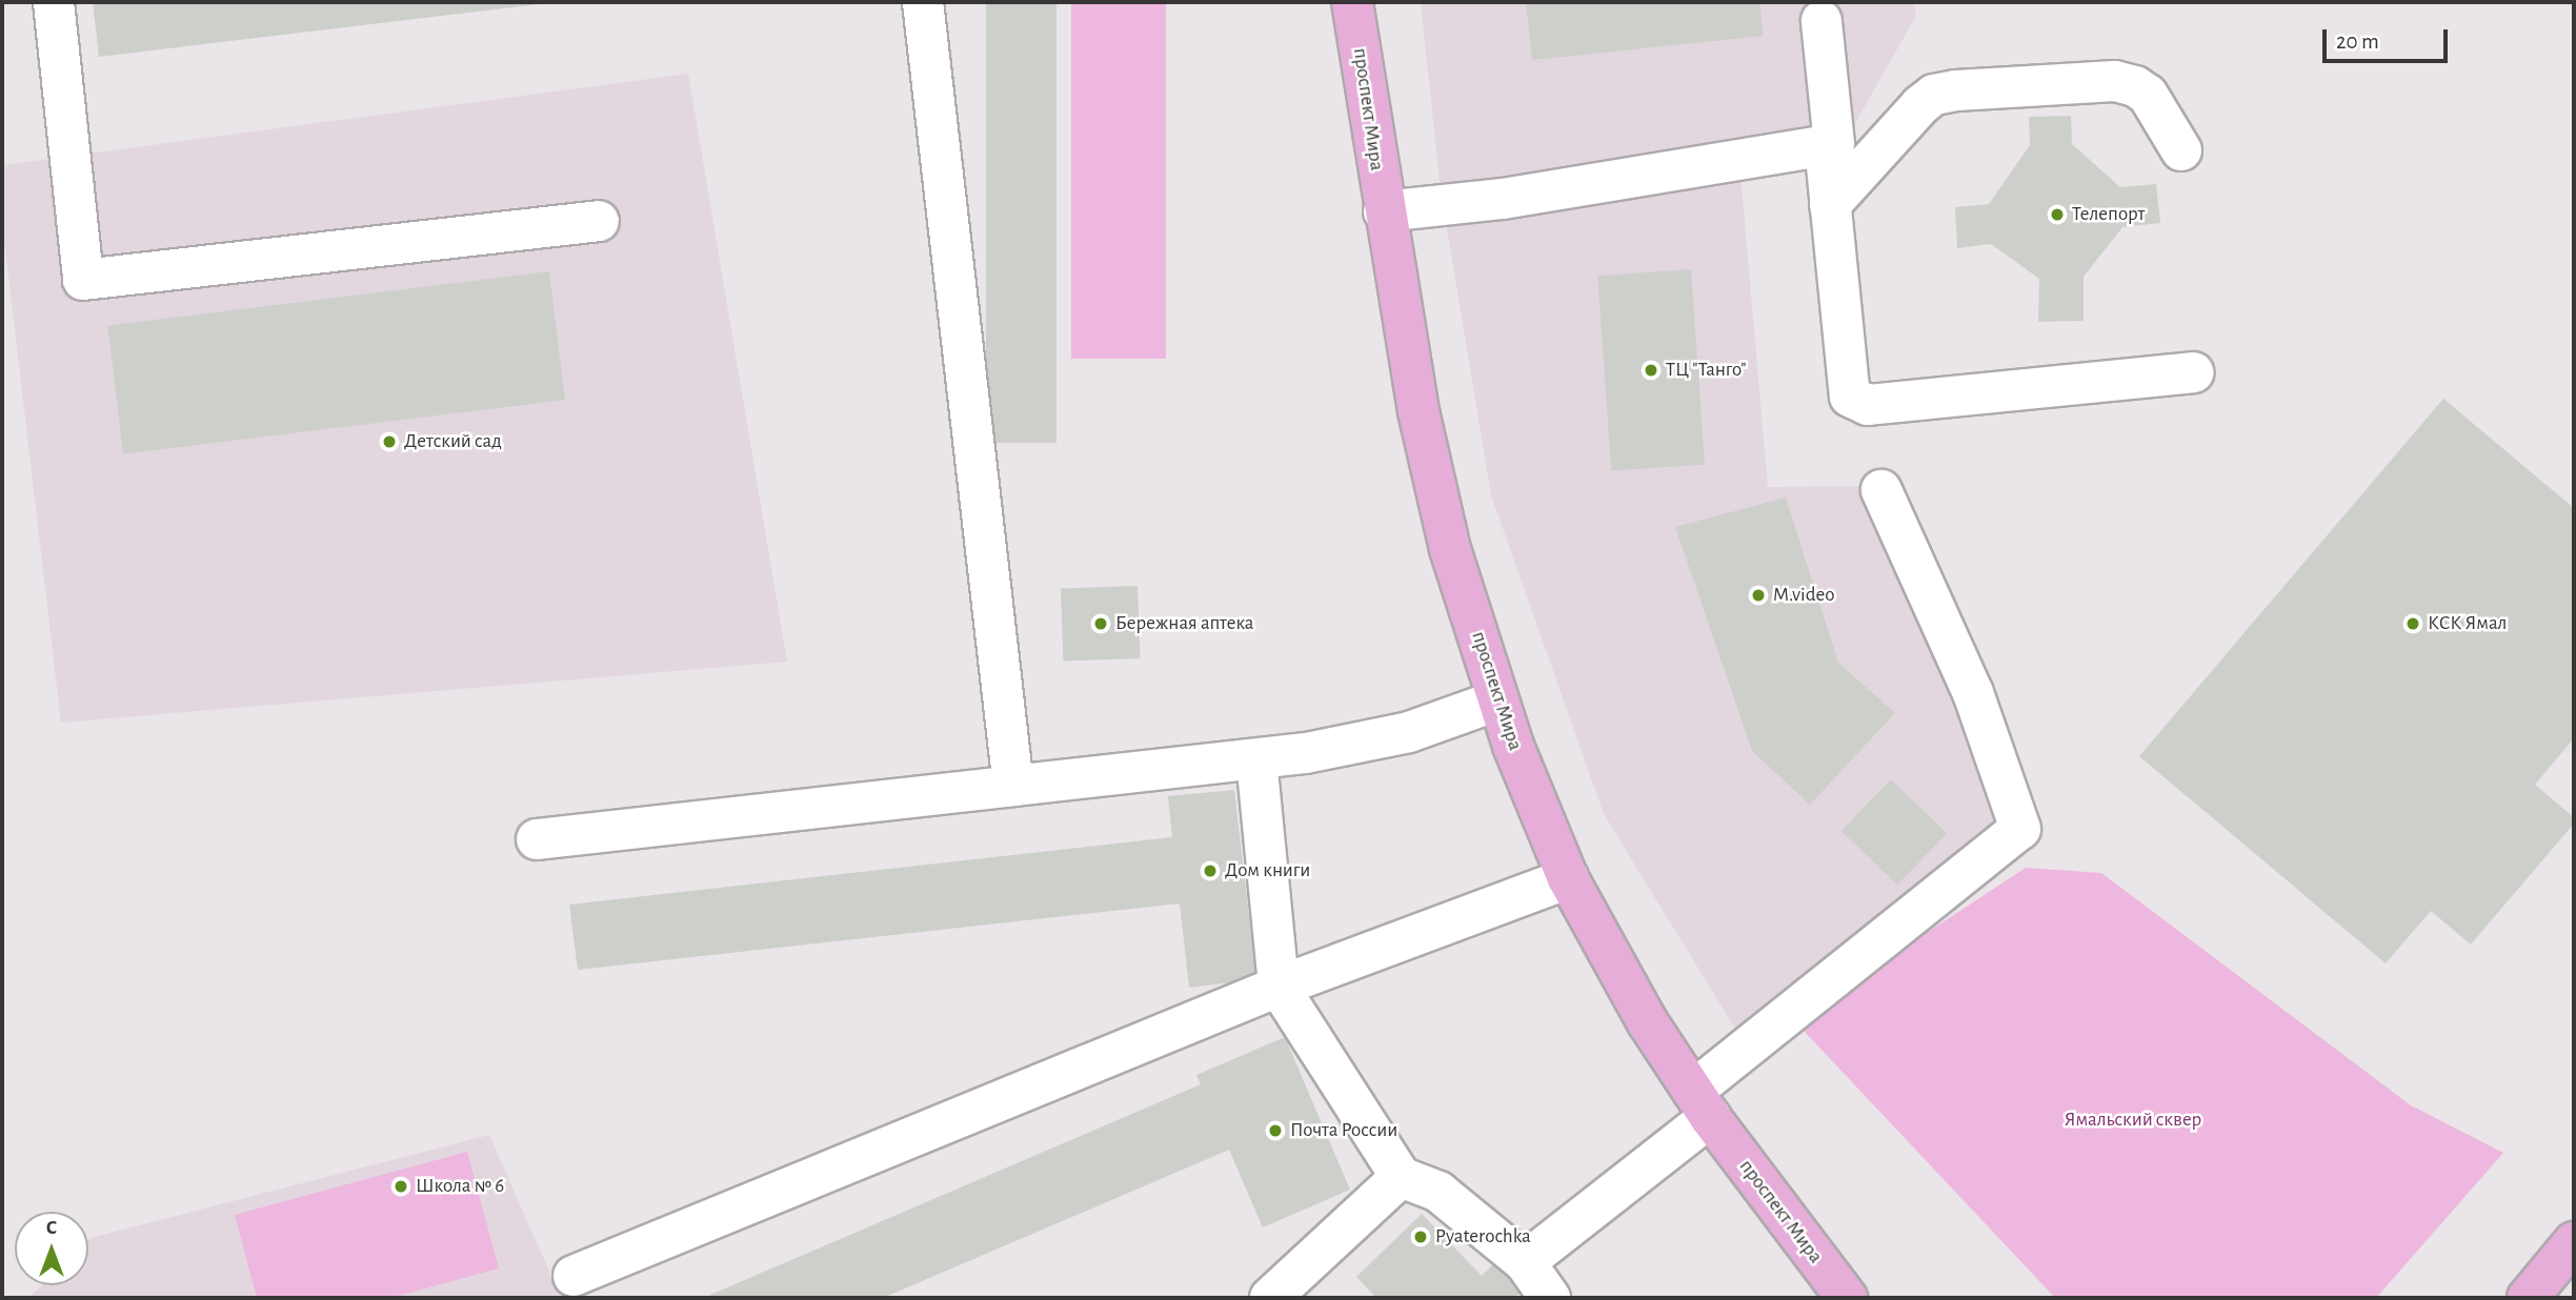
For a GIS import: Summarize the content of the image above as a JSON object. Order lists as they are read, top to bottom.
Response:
{
  "streets": {
    "main road": ["проспект Мира"]
  },
  "parks": ["Ямальский сквер"],
  "places": [
    "Телепорт",
    "ТЦ \"Танго\"",
    "Детский сад",
    "M.video",
    "Бережная аптека",
    "КСК Ямал",
    "Дом книги",
    "Почта России",
    "Школа № 6",
    "Pyaterochka"
  ],
  "scale_bar": "20 m",
  "north": "top"
}
